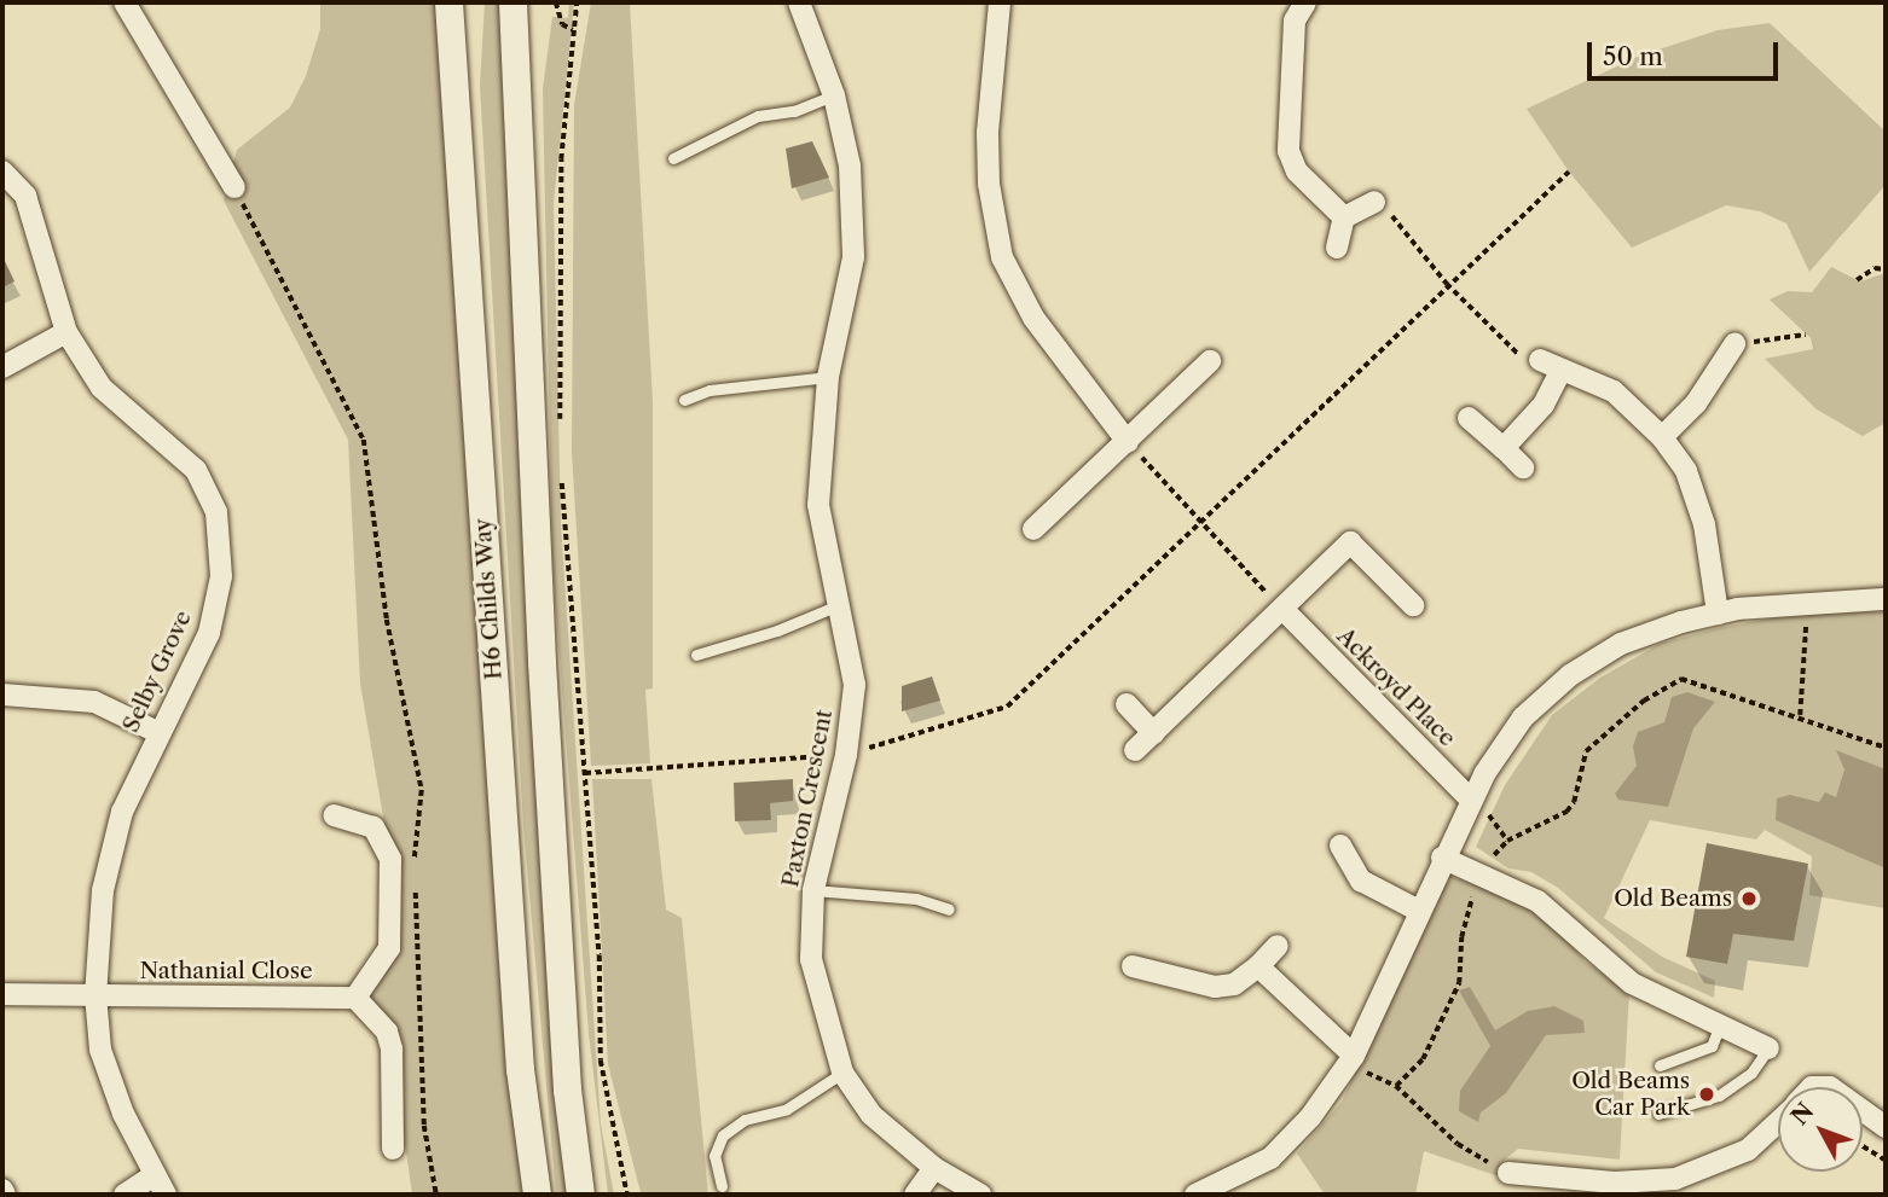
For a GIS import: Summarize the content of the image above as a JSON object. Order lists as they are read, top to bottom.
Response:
{
  "streets": {
    "street": [
      "H6 Childs Way",
      "Selby Grove",
      "Ackroyd Place",
      "Paxton Crescent",
      "Nathanial Close"
    ]
  },
  "crossings": [
    ["Selby Grove", "Nathanial Close"]
  ],
  "places": ["Old Beams", "Old Beams Car Park"],
  "scale_bar": "50 m",
  "north": "top left"
}
